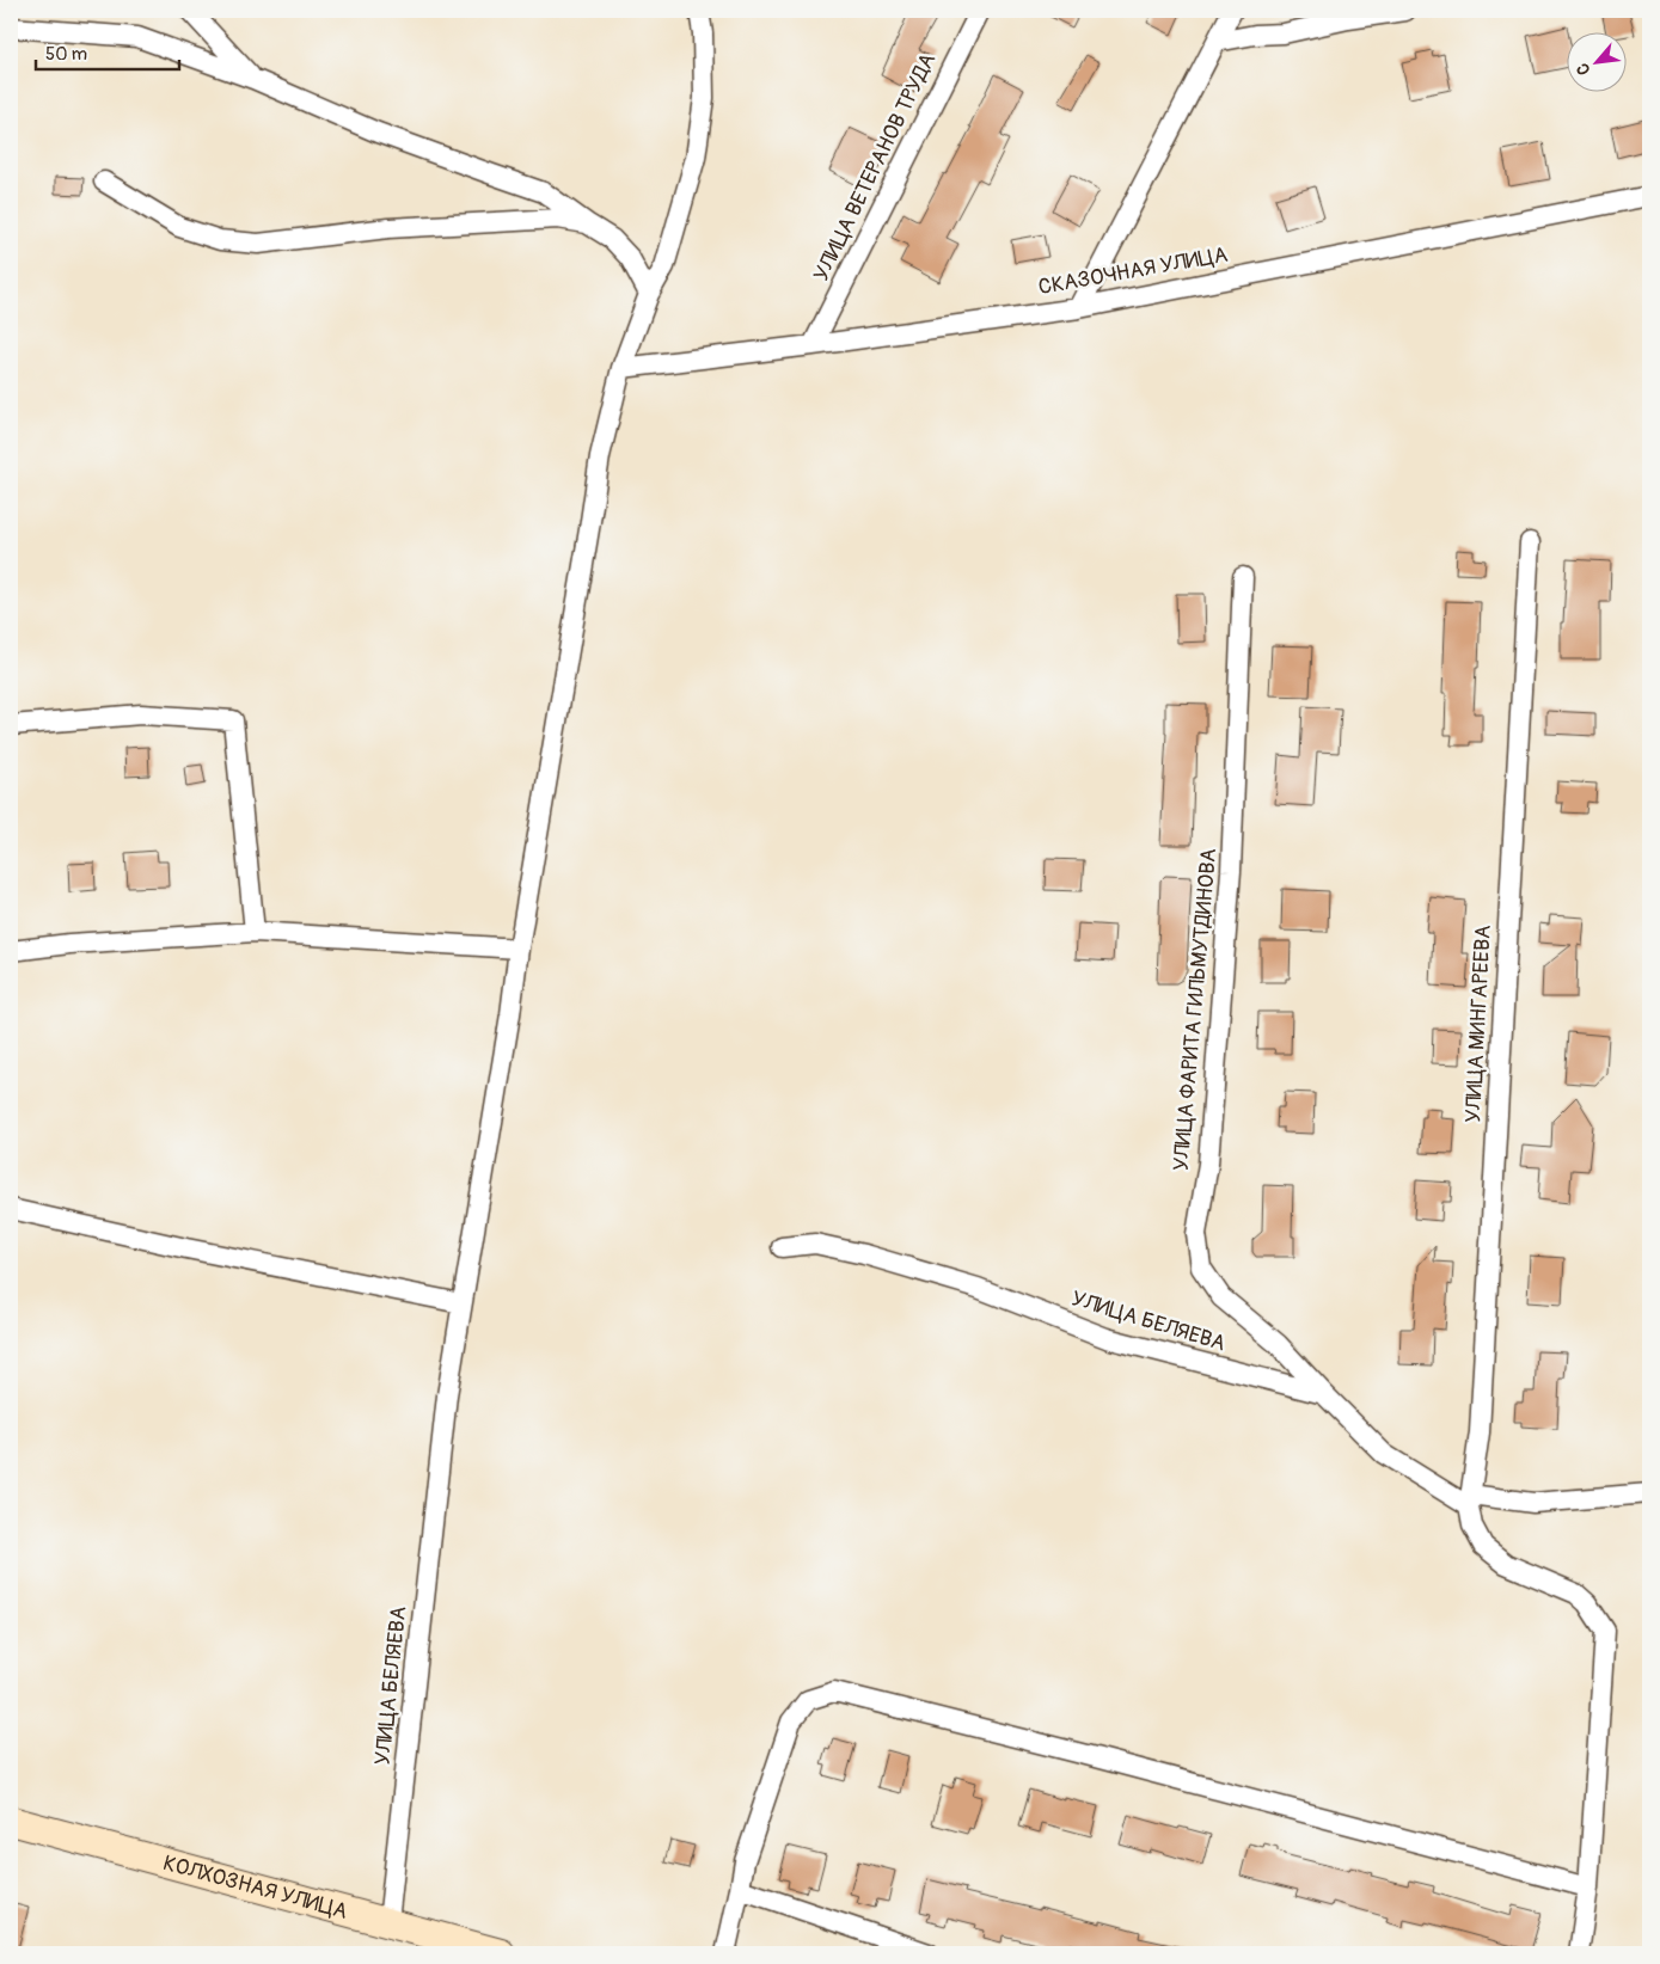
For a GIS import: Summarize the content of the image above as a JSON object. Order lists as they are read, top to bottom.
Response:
{
  "streets": {
    "main road": ["КОЛХОЗНАЯ УЛИЦА"],
    "street": [
      "УЛИЦА ВЕТЕРАНОВ ТРУДА",
      "СКАЗОЧНАЯ УЛИЦА",
      "УЛИЦА ФАРИТА ГИЛЬМУТДИНОВА",
      "УЛИЦА МИНГАРЕЕВА",
      "УЛИЦА БЕЛЯЕВА"
    ]
  },
  "crossings": [
    ["УЛИЦА ВЕТЕРАНОВ ТРУДА", "СКАЗОЧНАЯ УЛИЦА"],
    ["СКАЗОЧНАЯ УЛИЦА", "УЛИЦА БЕЛЯЕВА"],
    ["УЛИЦА ФАРИТА ГИЛЬМУТДИНОВА", "УЛИЦА БЕЛЯЕВА"],
    ["УЛИЦА БЕЛЯЕВА", "КОЛХОЗНАЯ УЛИЦА"]
  ],
  "scale_bar": "50 m",
  "north": "bottom left"
}
